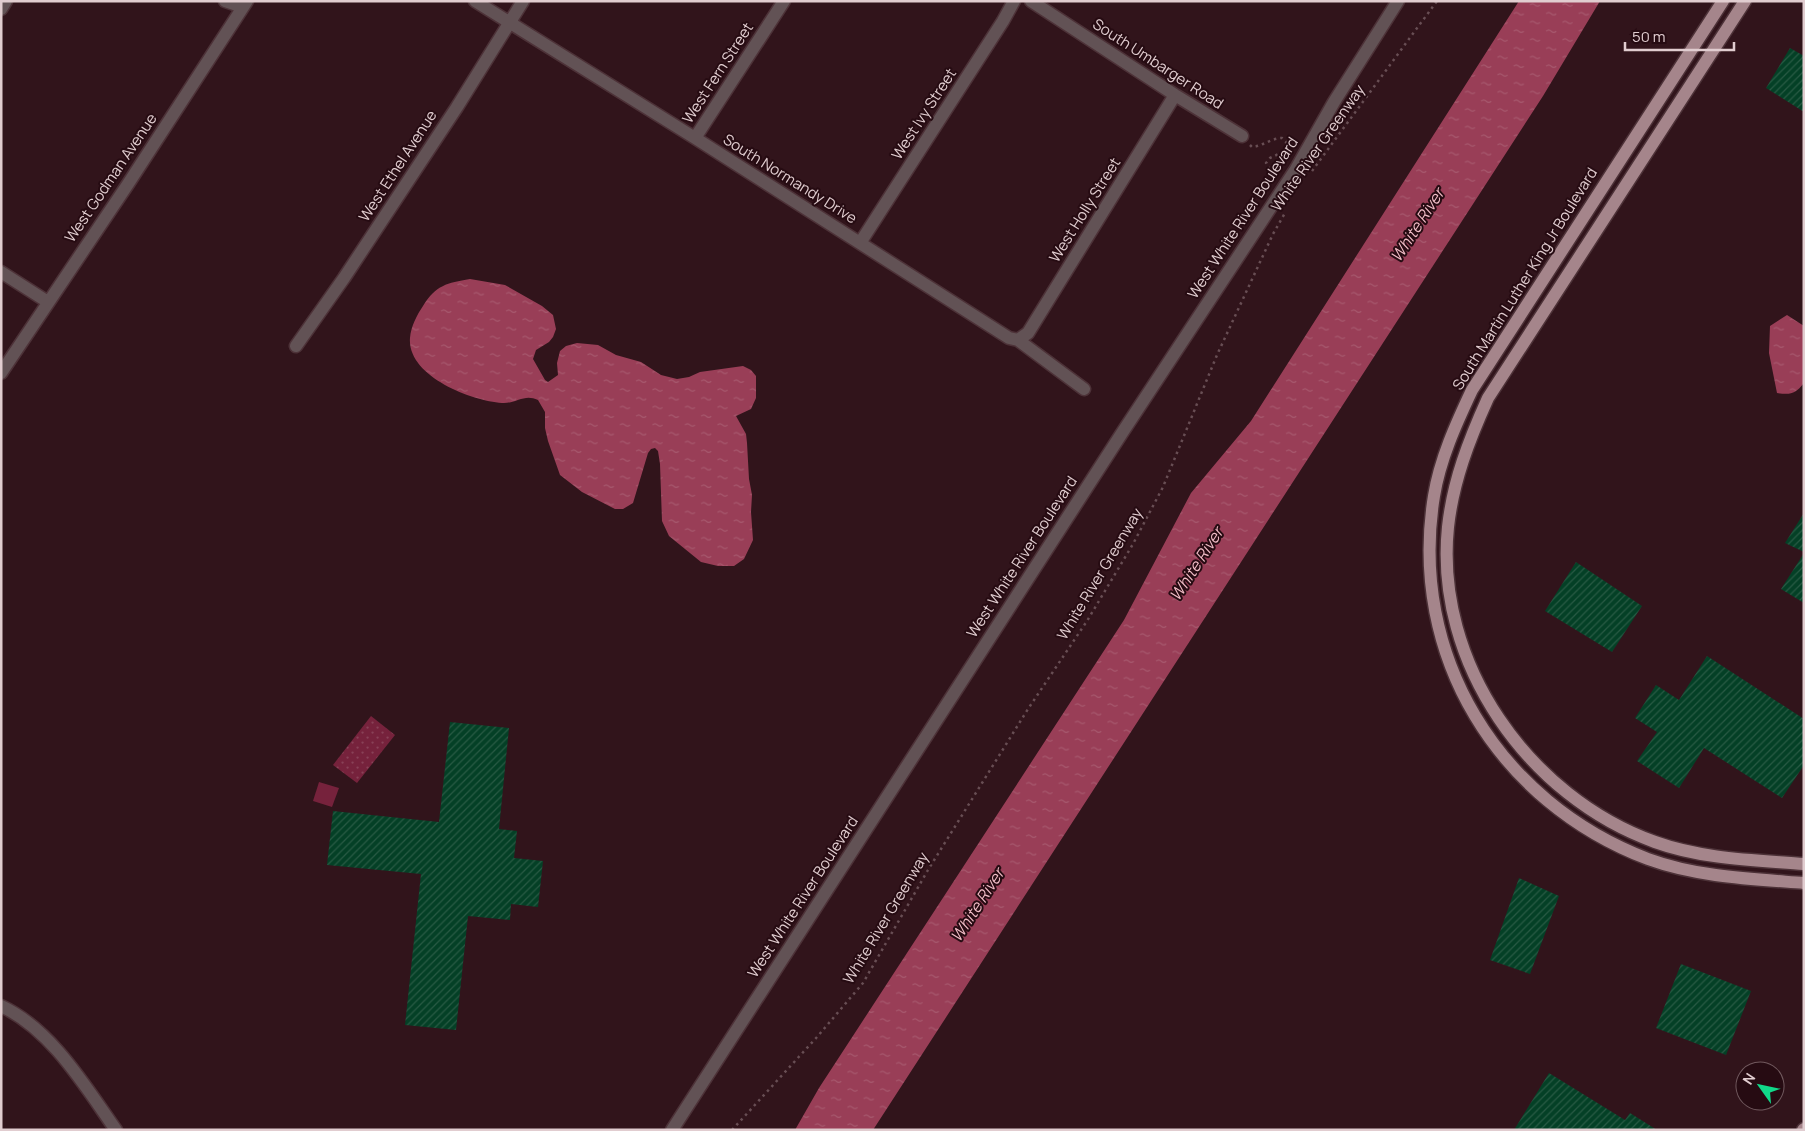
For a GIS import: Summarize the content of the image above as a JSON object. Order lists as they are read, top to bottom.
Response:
{
  "streets": {
    "main road": ["South Martin Luther King Jr Boulevard"],
    "street": [
      "South Umbarger Road",
      "West Fern Street",
      "West Ivy Street",
      "West Ethel Avenue",
      "West Godman Avenue",
      "South Normandy Drive",
      "West Holly Street",
      "West White River Boulevard"
    ],
    "path": ["White River Greenway"]
  },
  "crossings": [
    ["South Umbarger Road", "West Holly Street"],
    ["West Fern Street", "South Normandy Drive"],
    ["West Ivy Street", "South Normandy Drive"],
    ["White River Greenway", "West White River Boulevard"],
    ["West Ethel Avenue", "South Normandy Drive"],
    ["South Normandy Drive", "West Holly Street"]
  ],
  "water": ["White River"],
  "scale_bar": "50 m",
  "north": "top left"
}
